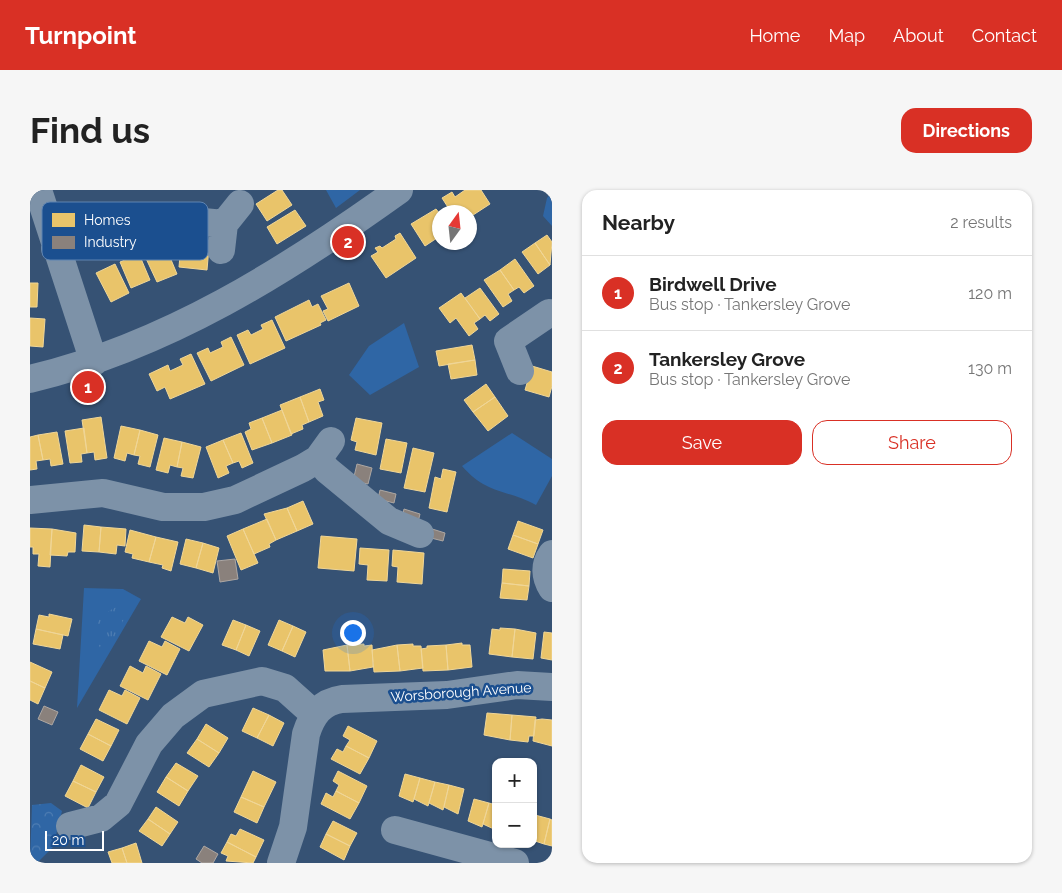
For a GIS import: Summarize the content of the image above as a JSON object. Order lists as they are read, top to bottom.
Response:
{
  "streets": {
    "street": ["Worsborough Avenue"]
  },
  "legend": ["Homes", "Industry"],
  "scale_bar": "20 m",
  "north": "top",
  "page": {
    "header": "Turnpoint",
    "nav": [
      "Home",
      "Map",
      "About",
      "Contact"
    ],
    "buttons": [
      "Directions",
      ["Save", "Share"]
    ],
    "title": "Find us",
    "heading": ["Nearby", "2 results"],
    "pins": ["2", "1"],
    "list": [
      {
        "mark": "1",
        "name": "Birdwell Drive",
        "note": "Bus stop · Tankersley Grove",
        "value": "120 m"
      },
      {
        "mark": "2",
        "name": "Tankersley Grove",
        "note": "Bus stop · Tankersley Grove",
        "value": "130 m"
      }
    ],
    "map_buttons": ["+", "−"],
    "scale": "20 m"
  }
}
